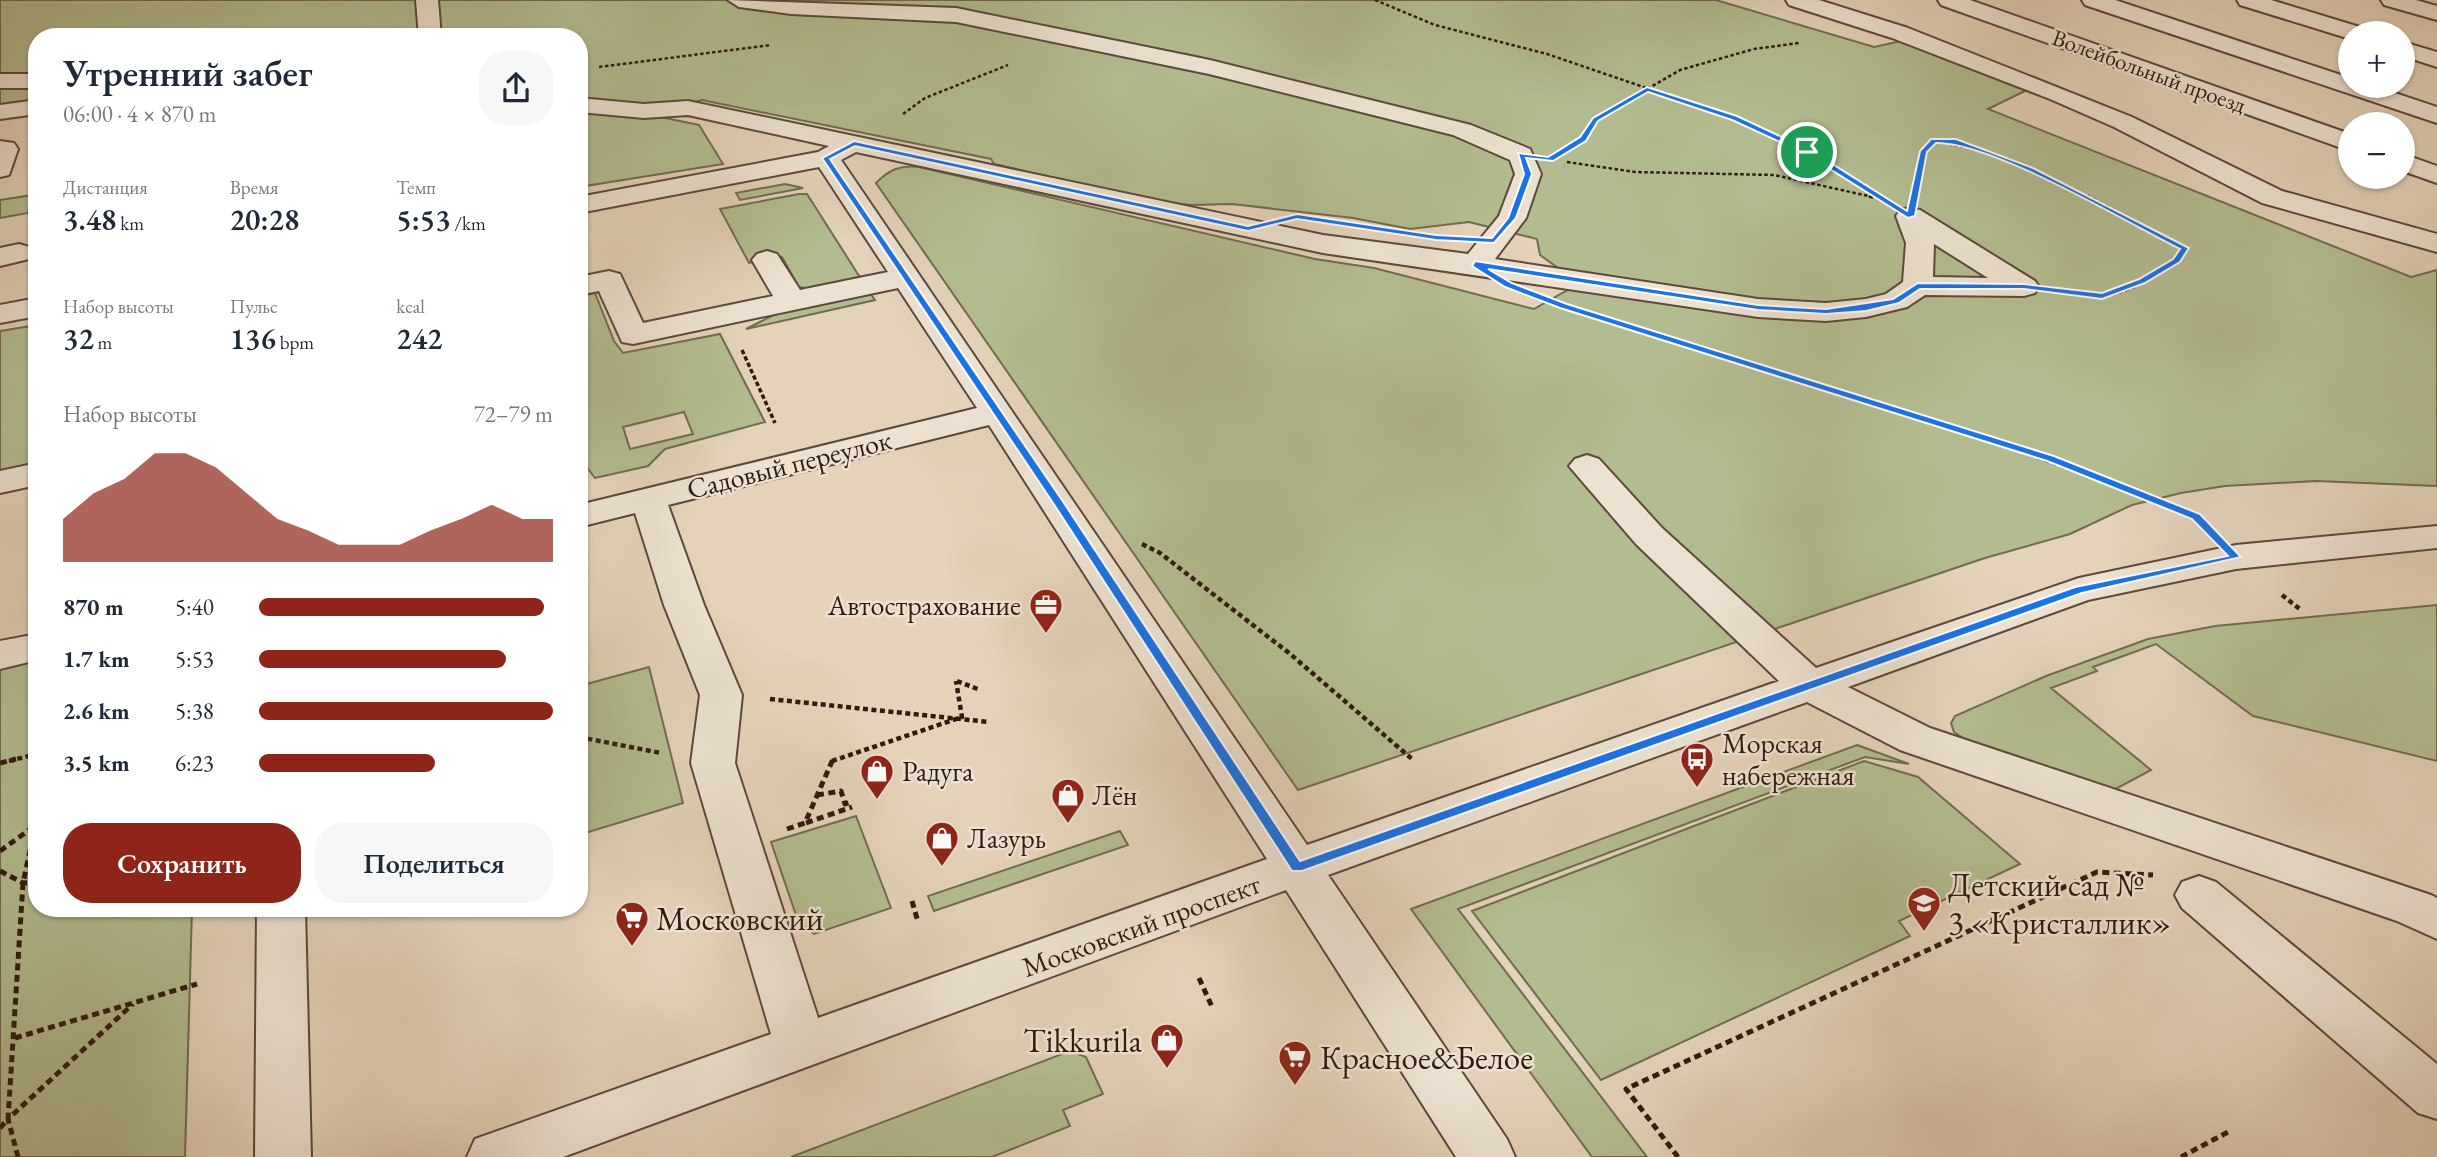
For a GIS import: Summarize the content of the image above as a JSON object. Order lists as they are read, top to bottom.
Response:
{
  "streets": {
    "street": ["Волейбольный проезд", "Садовый переулок", "Московский проспект"]
  },
  "places": {
    "office": ["Автострахование"],
    "bus stop": ["Морская набережная"],
    "shop": [
      "Радуга",
      "Лён",
      "Лазурь",
      "Tikkurila"
    ],
    "school or university": ["Детский сад № 3 «Кристаллик»"],
    "supermarket": ["Московский", "Красное&Белое"]
  },
  "page": {
    "map_buttons": ["+", "−"],
    "heading": ["Утренний забег", "06:00 · 4 × 870 m"],
    "stats": [
      ["Дистанция", "3.48 km"],
      ["Время", "20:28"],
      ["Темп", "5:53 /km"],
      ["Набор высоты", "32 m"],
      ["Пульс", "136 bpm"],
      ["kcal", "242"]
    ],
    "chart": ["Набор высоты", "72–79 m"],
    "list": [
      {
        "name": "870 m",
        "note": "5:40"
      },
      {
        "name": "1.7 km",
        "note": "5:53"
      },
      {
        "name": "2.6 km",
        "note": "5:38"
      },
      {
        "name": "3.5 km",
        "note": "6:23"
      }
    ],
    "buttons": ["Сохранить", "Поделиться"]
  }
}
